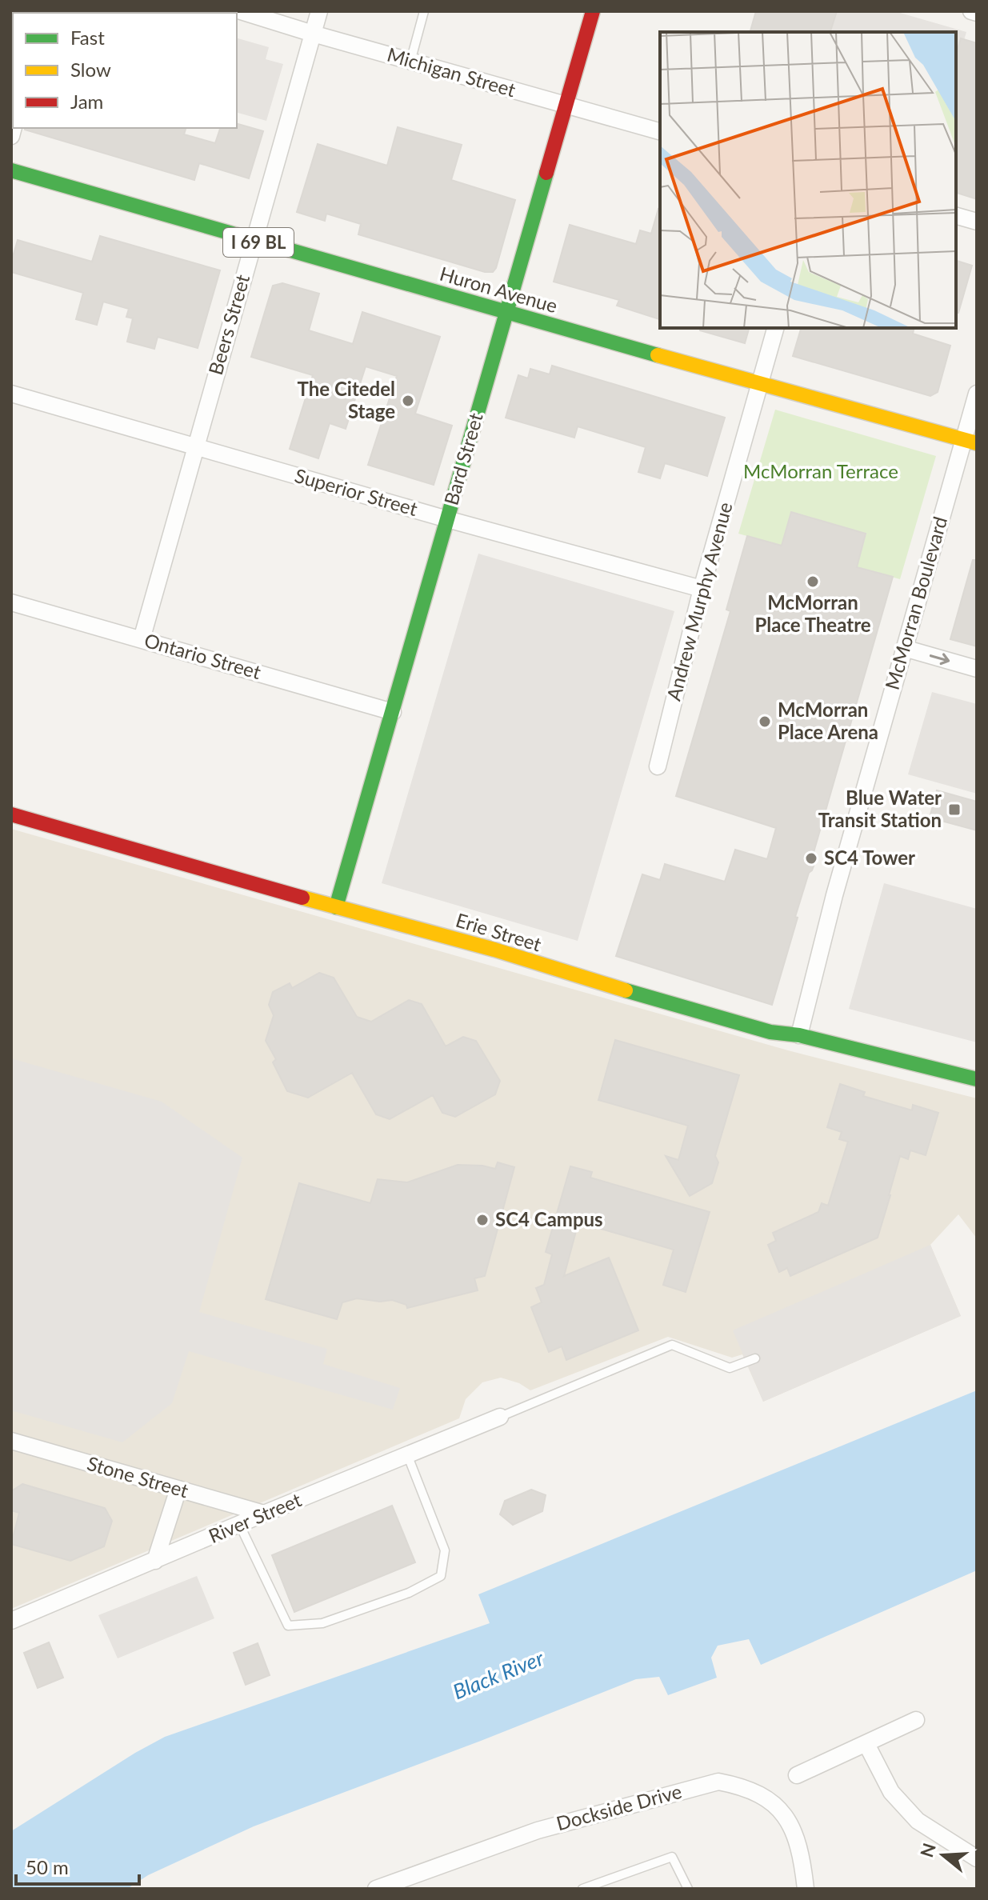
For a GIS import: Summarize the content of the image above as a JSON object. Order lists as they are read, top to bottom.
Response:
{
  "streets": {
    "street": [
      "Michigan Street",
      "I 69 BL",
      "Huron Avenue",
      "Beers Street",
      "Bard Street",
      "Superior Street",
      "Andrew Murphy Avenue",
      "McMorran Boulevard",
      "Ontario Street",
      "Erie Street",
      "Stone Street",
      "River Street",
      "Dockside Drive"
    ]
  },
  "crossings": [
    ["Michigan Street", "Beers Street"],
    ["Michigan Street", "Bard Street"],
    ["Huron Avenue", "Beers Street"],
    ["Huron Avenue", "Bard Street"],
    ["Huron Avenue", "Andrew Murphy Avenue"],
    ["Huron Avenue", "McMorran Boulevard"],
    ["Beers Street", "Superior Street"],
    ["Beers Street", "Ontario Street"],
    ["Bard Street", "Superior Street"],
    ["Bard Street", "Ontario Street"],
    ["Bard Street", "Erie Street"],
    ["Superior Street", "Andrew Murphy Avenue"],
    ["McMorran Boulevard", "Erie Street"],
    ["Stone Street", "River Street"]
  ],
  "water": ["Black River"],
  "parks": ["McMorran Terrace"],
  "places": {
    "other": [
      "The Citedel Stage",
      "McMorran Place Theatre",
      "McMorran Place Arena",
      "SC4 Tower",
      "SC4 Campus"
    ],
    "transit": ["Blue Water Transit Station"]
  },
  "legend": ["Fast", "Slow", "Jam"],
  "scale_bar": "50 m",
  "north": "left"
}
